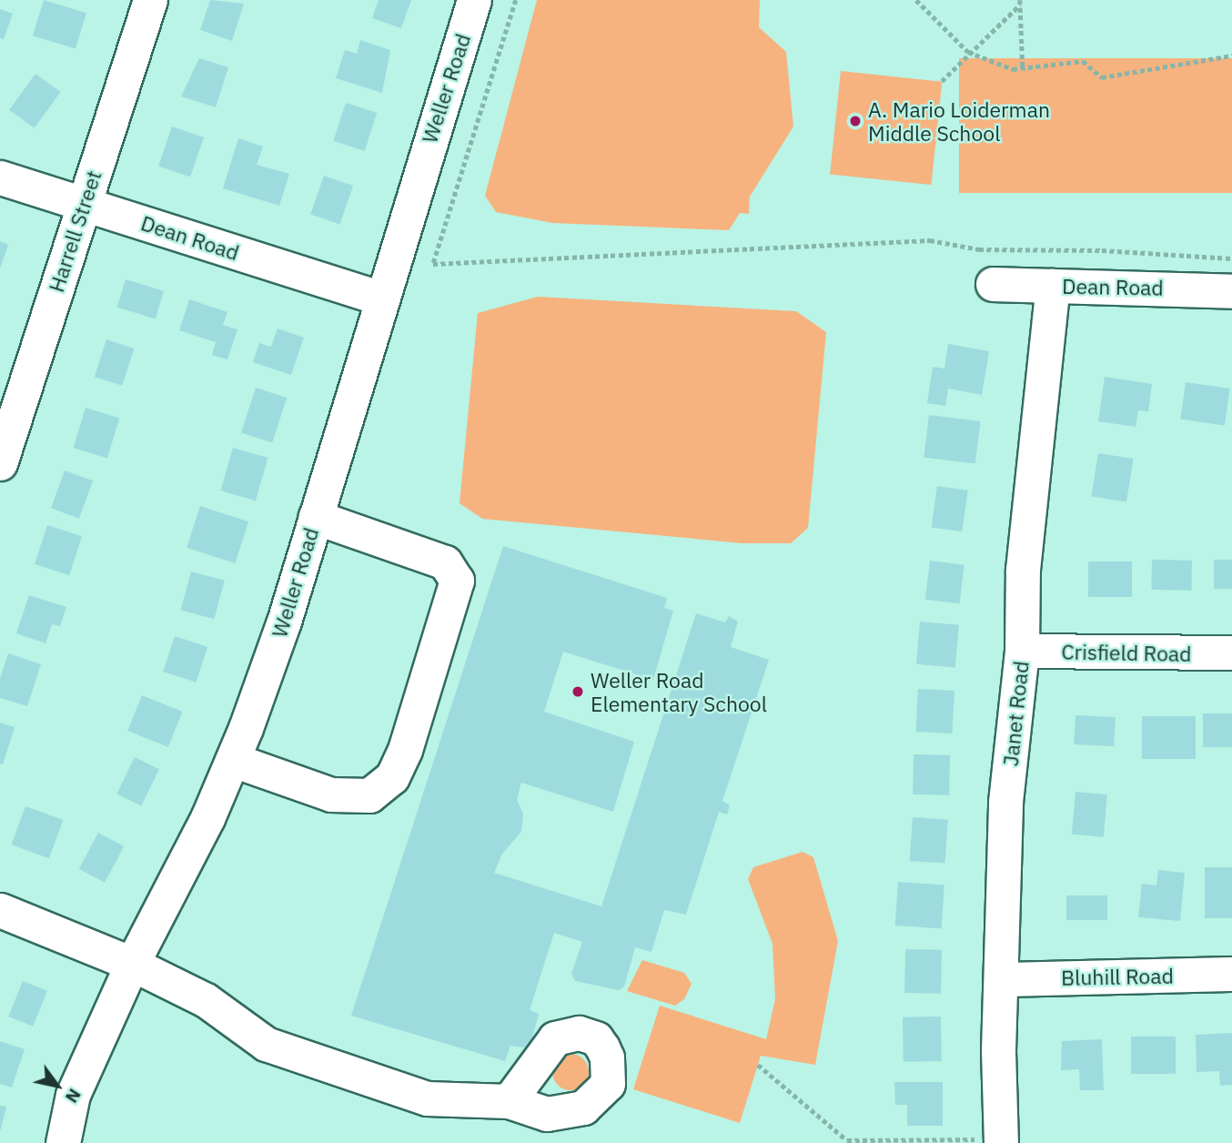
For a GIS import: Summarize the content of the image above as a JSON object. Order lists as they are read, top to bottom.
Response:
{
  "streets": {
    "street": [
      "Weller Road",
      "Harrell Street",
      "Dean Road",
      "Crisfield Road",
      "Janet Road",
      "Bluhill Road"
    ]
  },
  "crossings": [
    ["Weller Road", "Dean Road"],
    ["Harrell Street", "Dean Road"],
    ["Dean Road", "Janet Road"],
    ["Crisfield Road", "Janet Road"],
    ["Janet Road", "Bluhill Road"]
  ],
  "places": ["A. Mario Loiderman Middle School", "Weller Road Elementary School"],
  "north": "bottom right"
}
